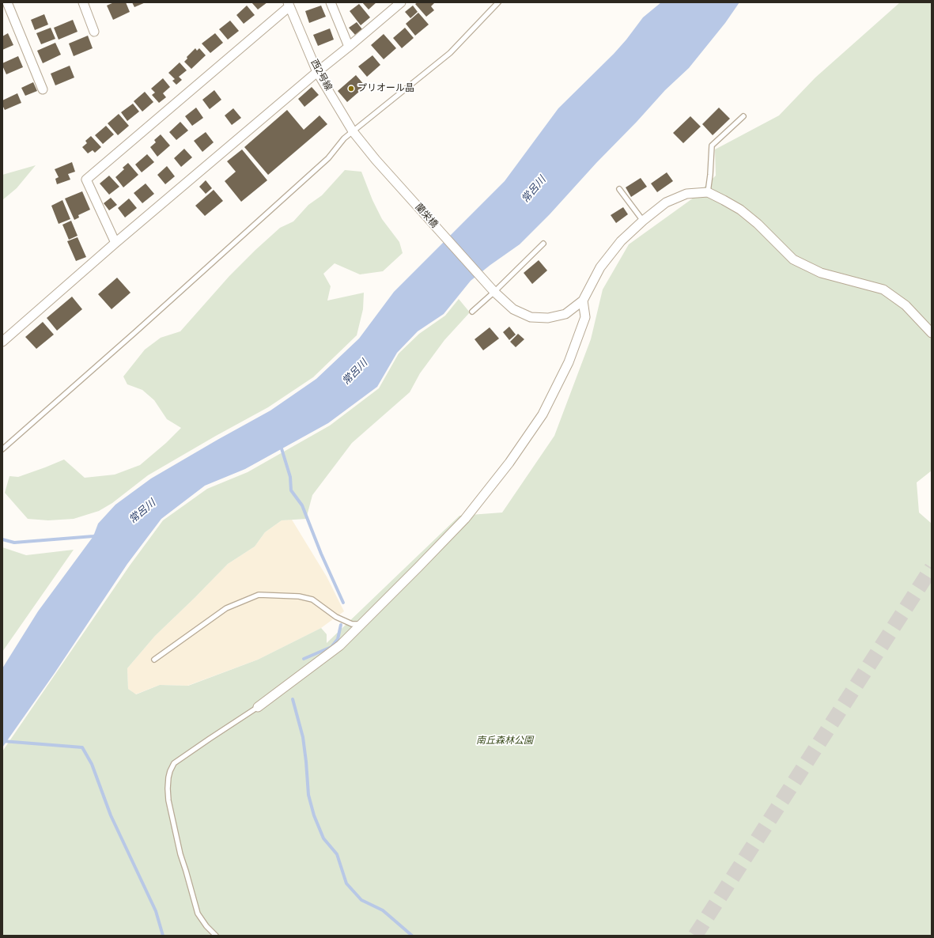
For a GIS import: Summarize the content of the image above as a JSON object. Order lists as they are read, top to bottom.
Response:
{
  "streets": {
    "street": ["西2号線", "蘭栄橋"]
  },
  "crossings": [
    ["西2号線", "蘭栄橋"]
  ],
  "water": ["常呂川"],
  "parks": ["南丘森林公園"],
  "places": ["プリオール晶"]
}
